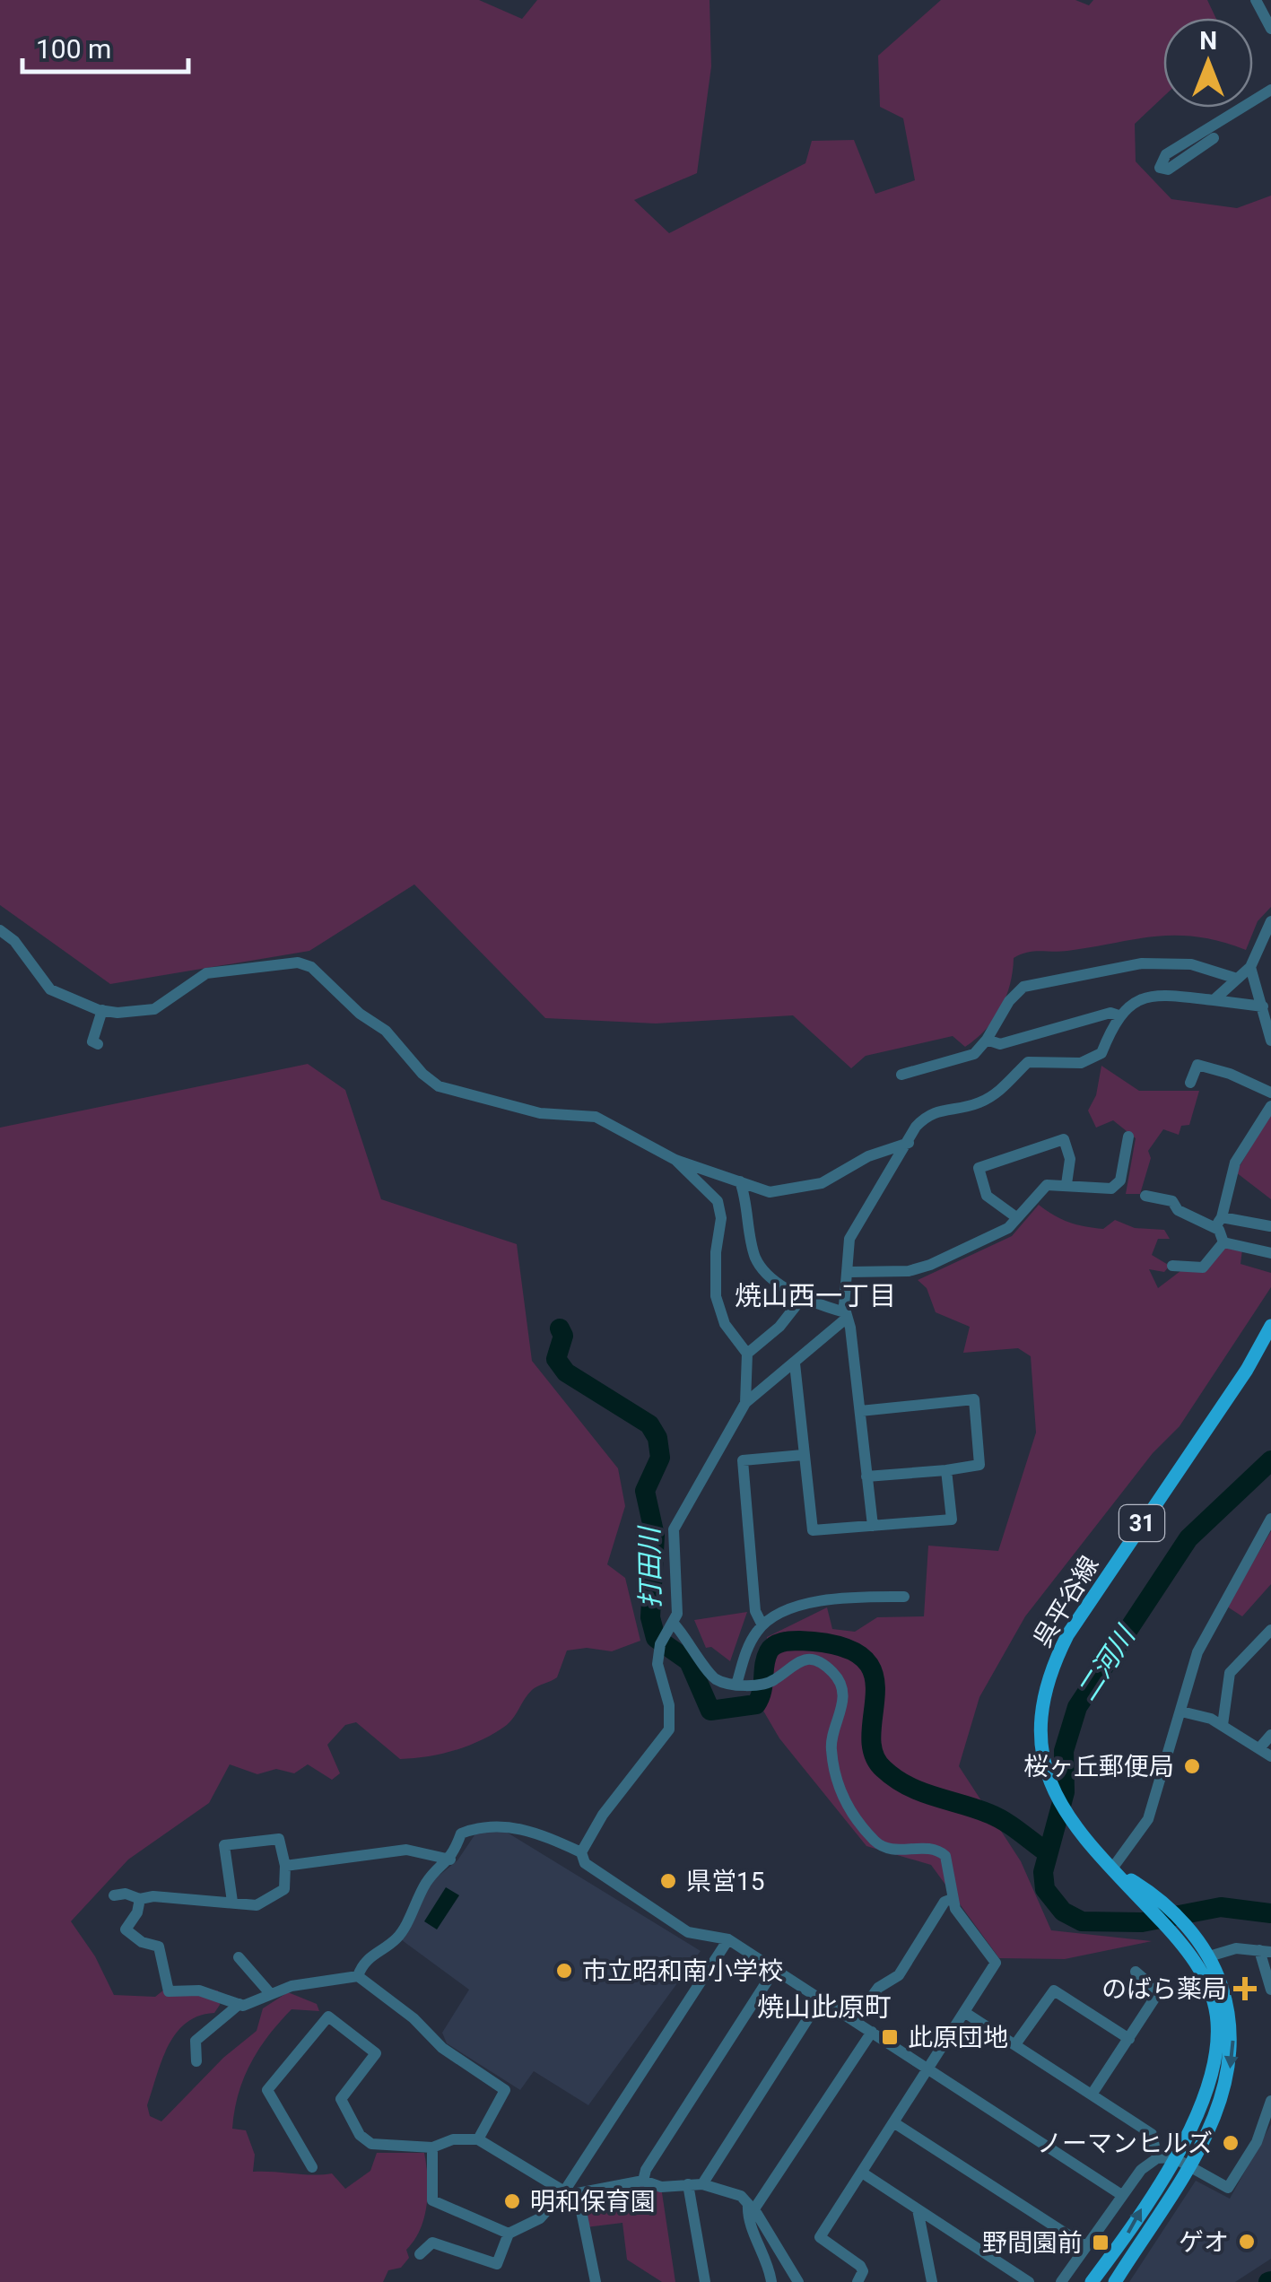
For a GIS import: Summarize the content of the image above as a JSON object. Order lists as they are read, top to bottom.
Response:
{
  "streets": {
    "main road": ["31", "呉平谷線"]
  },
  "districts": ["焼山西一丁目", "焼山此原町"],
  "water": ["打田川", "二河川"],
  "places": {
    "other": [
      "桜ヶ丘郵便局",
      "県営15",
      "市立昭和南小学校",
      "ノーマンヒルズ",
      "明和保育園",
      "ゲオ"
    ],
    "health": ["のばら薬局"],
    "transit": ["此原団地", "野間園前"]
  },
  "scale_bar": "100 m",
  "north": "top"
}
